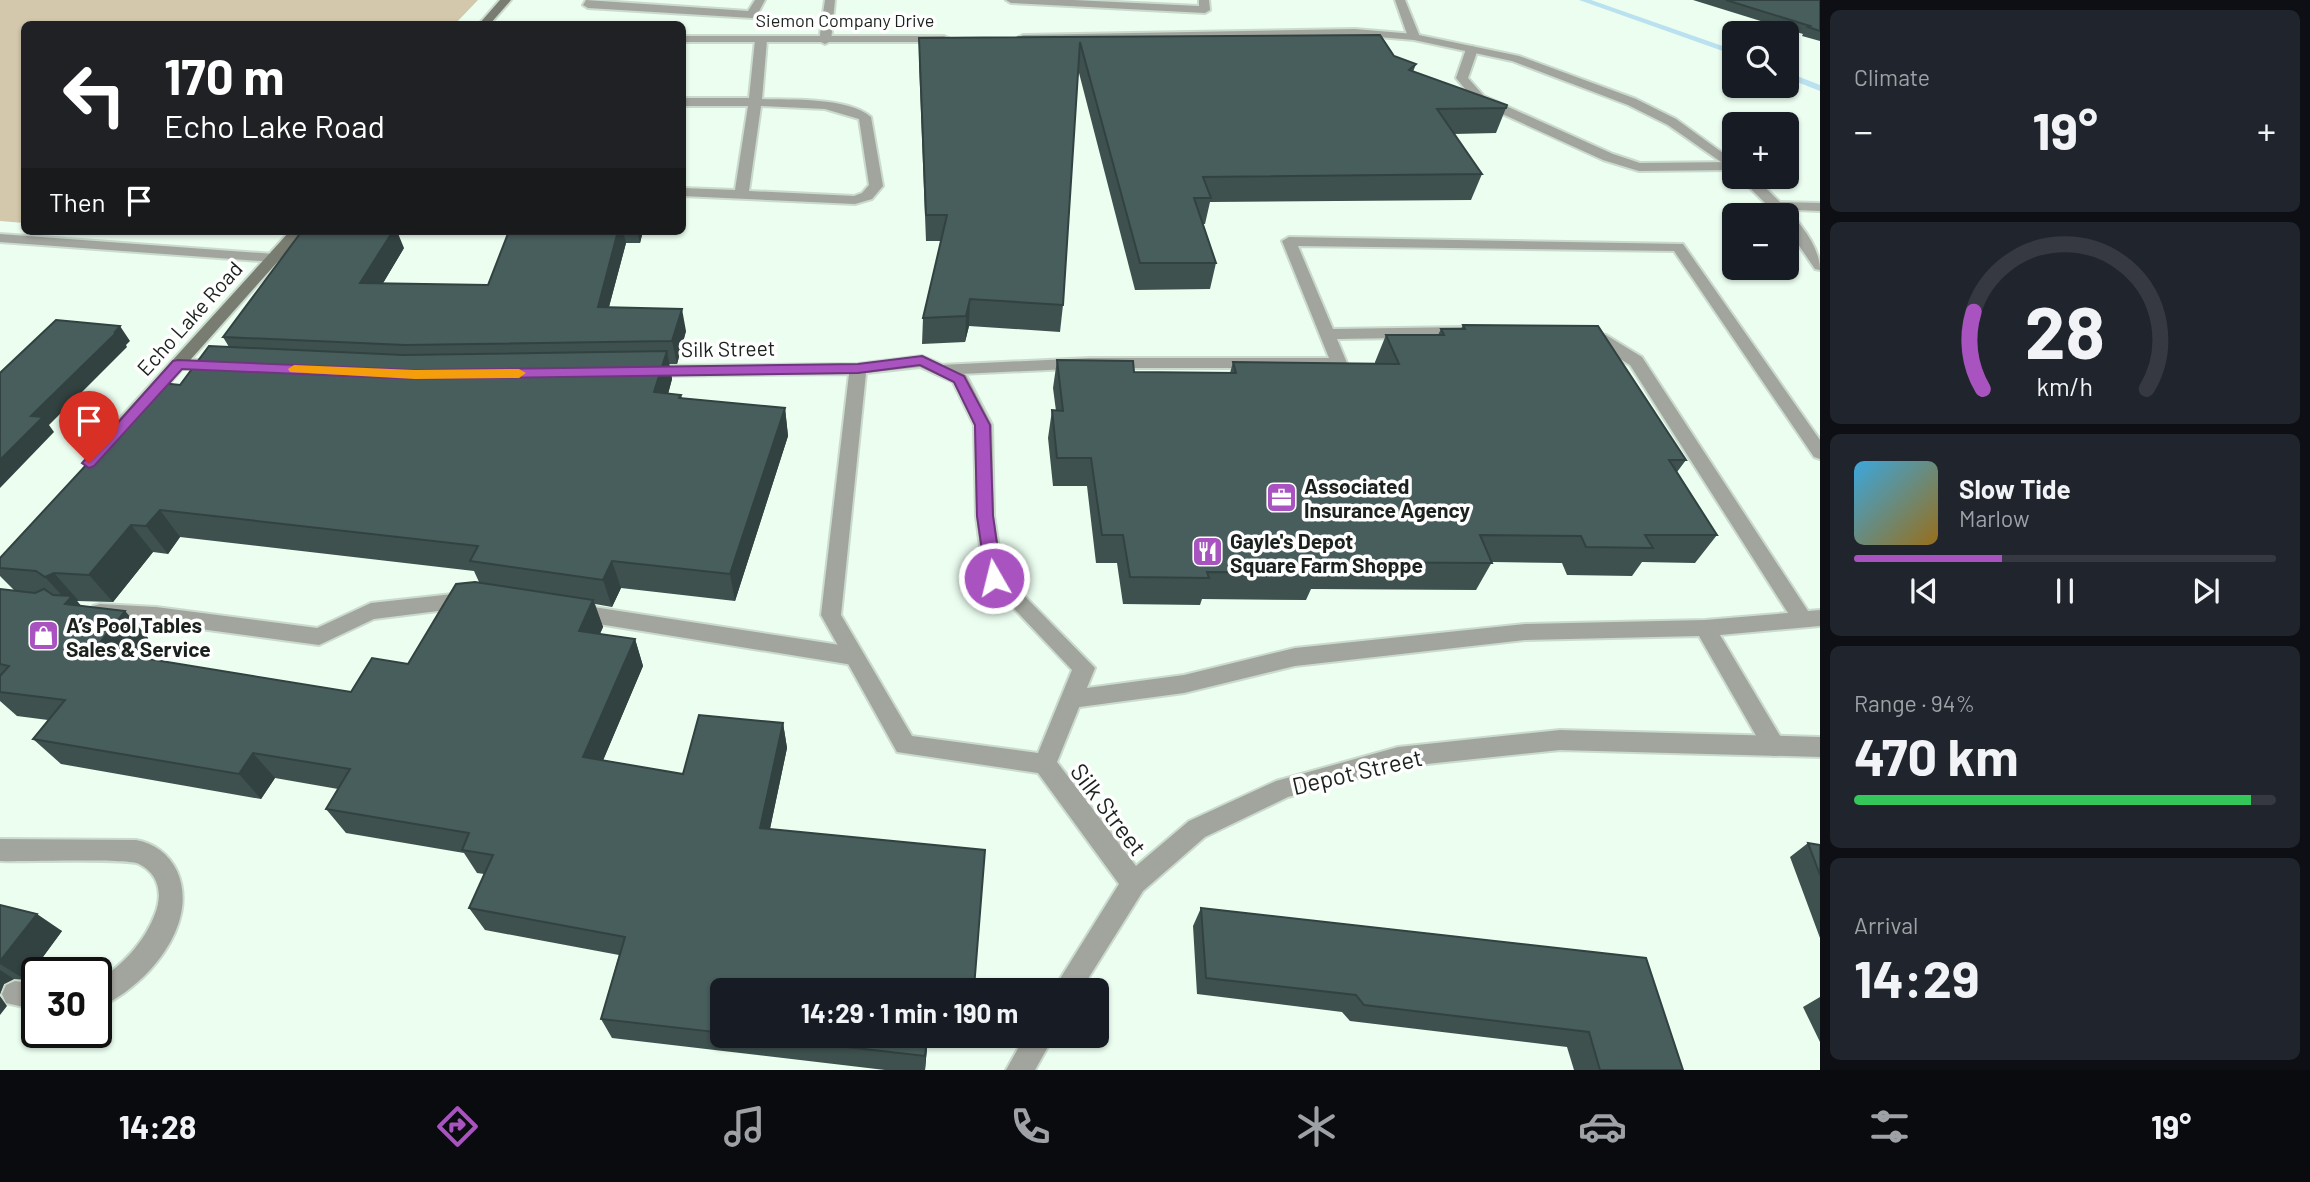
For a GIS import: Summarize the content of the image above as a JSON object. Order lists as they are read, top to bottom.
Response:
{
  "streets": {
    "main road": ["Echo Lake Road"],
    "street": ["Siemon Company Drive", "Silk Street", "Depot Street"]
  },
  "crossings": [
    ["Silk Street", "Depot Street"]
  ],
  "places": {
    "office": ["Associated Insurance Agency"],
    "restaurant": ["Gayle's Depot Square Farm Shoppe"],
    "shop": ["A’s Pool Tables Sales & Service"]
  },
  "page": {
    "tile": [
      "Climate",
      ["Range · 94%", "470 km"],
      ["Arrival", "14:29"]
    ],
    "map_buttons": ["+", "−"],
    "turn": ["170 m", "Echo Lake Road"],
    "heat": ["−", "19°", "+"],
    "then": "Then",
    "song": ["Slow Tide", "Marlow"],
    "limit": "30",
    "trip": "14:29 · 1 min · 190 m",
    "tabs": ["14:28", "19°"],
    "gauge": ["28", "km/h"]
  }
}
